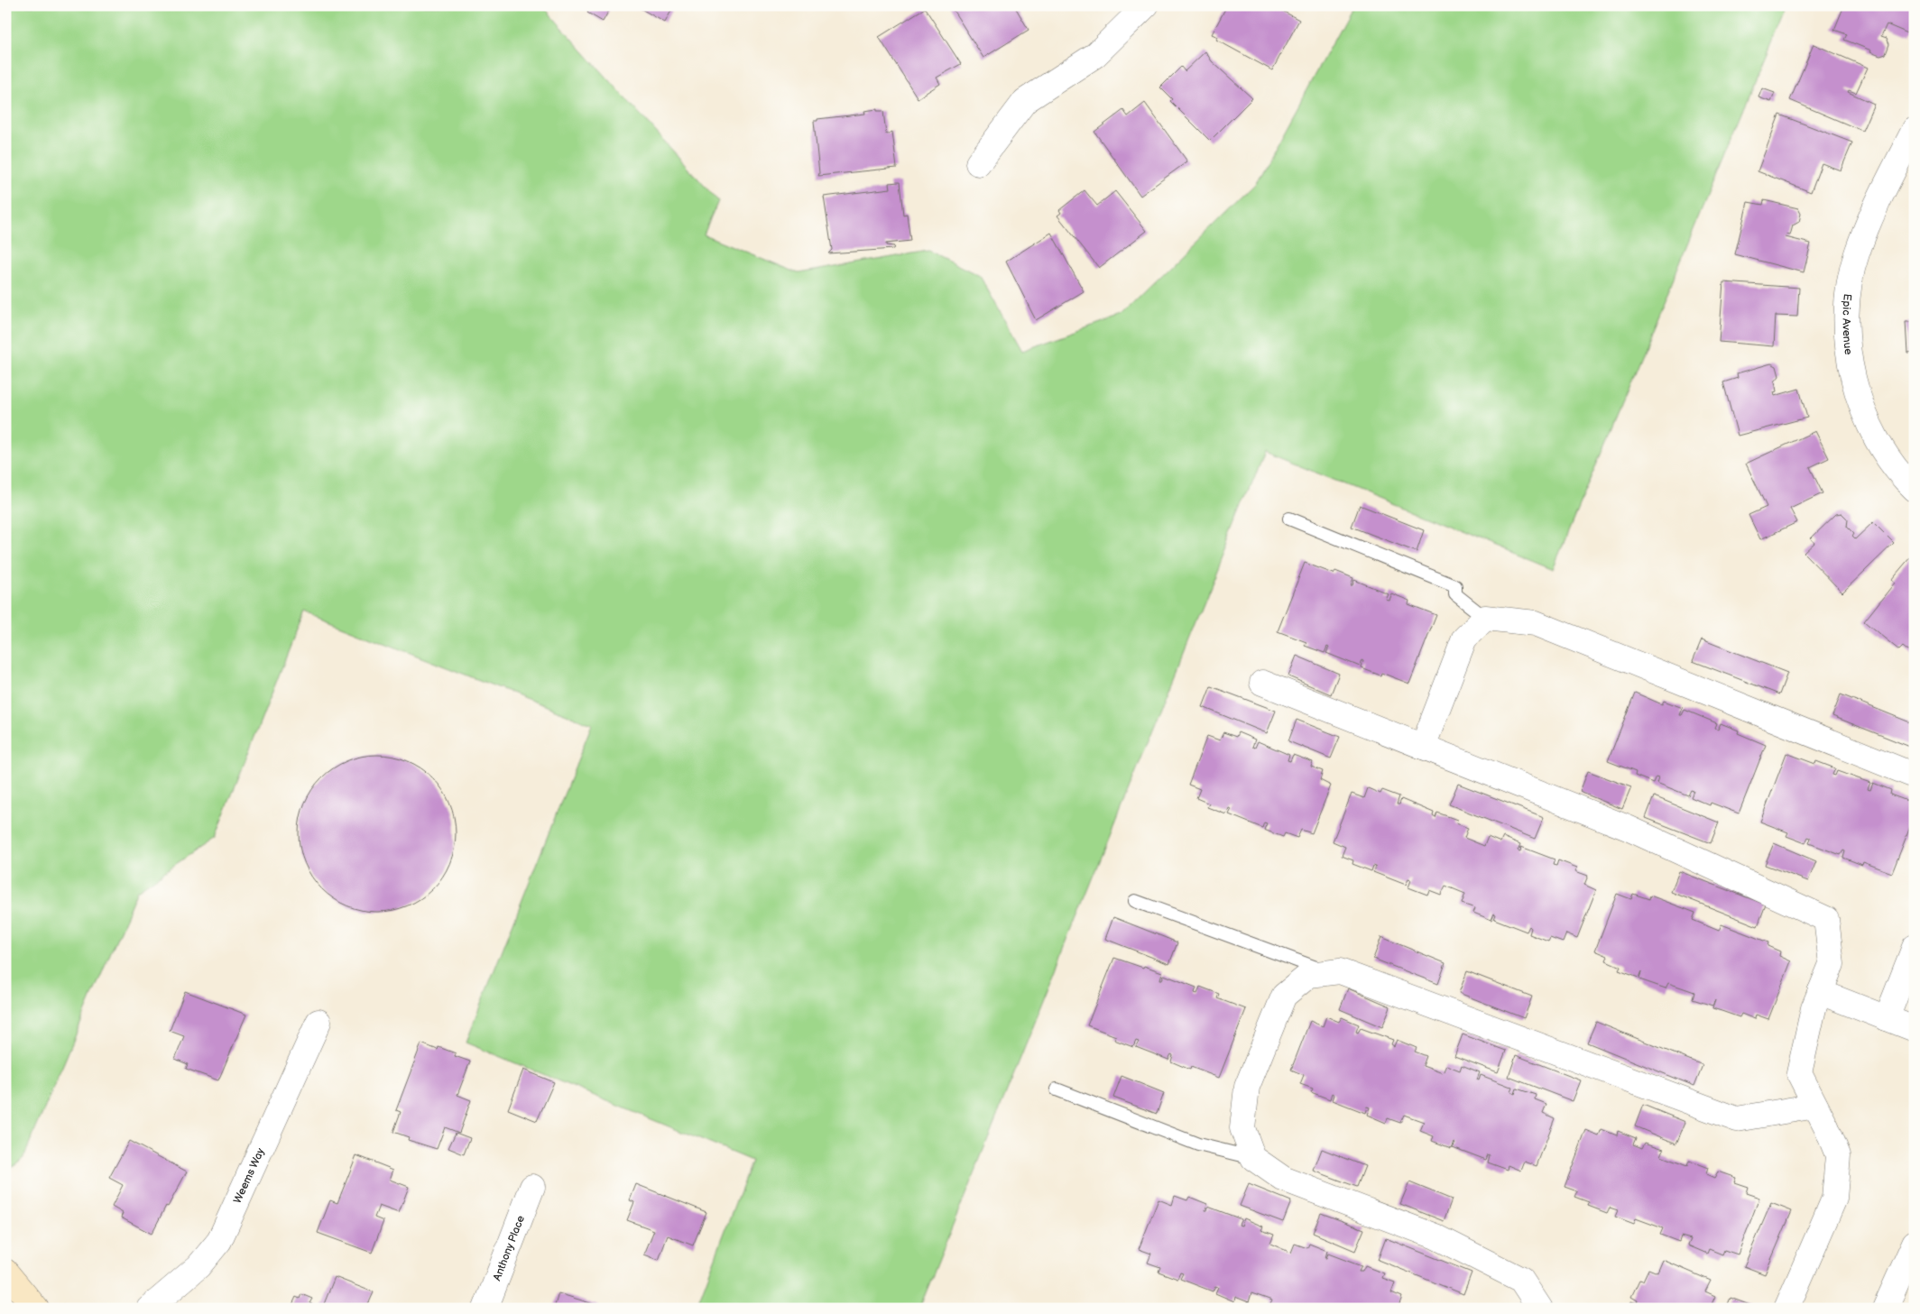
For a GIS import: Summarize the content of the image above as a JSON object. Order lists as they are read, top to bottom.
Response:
{
  "streets": {
    "street": ["Epic Avenue", "Weems Way", "Anthony Place"]
  }
}
